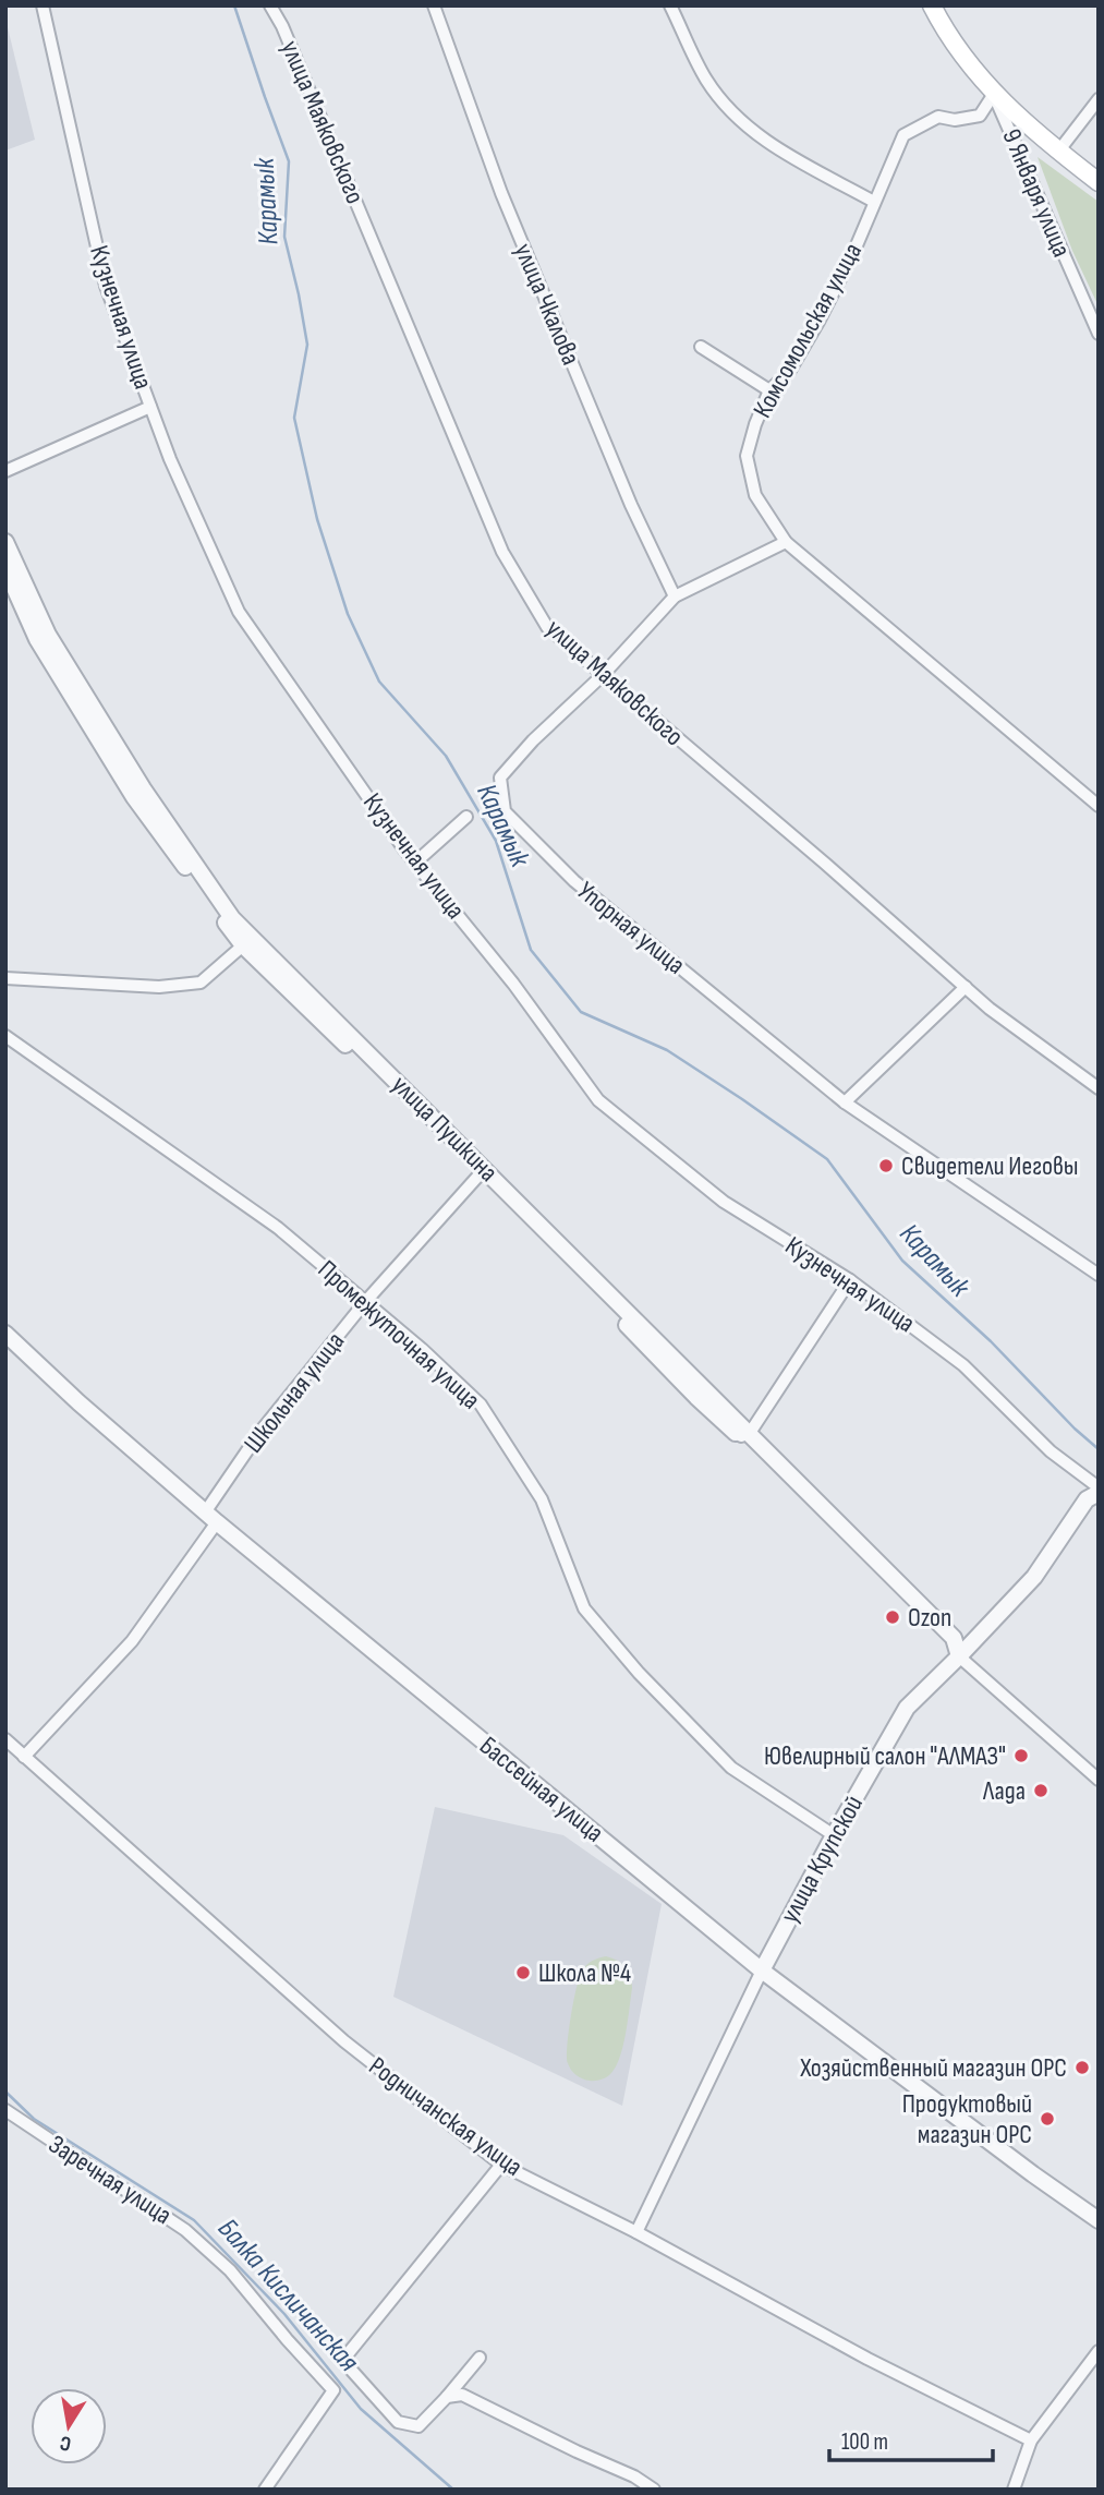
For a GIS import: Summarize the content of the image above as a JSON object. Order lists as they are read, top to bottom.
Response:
{
  "streets": {
    "street": [
      "улица Маяковского",
      "9 Января улица",
      "улица Чкалова",
      "Кузнечная улица",
      "Комсомольская улица",
      "Упорная улица",
      "улица Пушкина",
      "Промежуточная улица",
      "Школьная улица",
      "Бассейная улица",
      "улица Крупской",
      "Родничанская улица",
      "Заречная улица"
    ]
  },
  "crossings": [
    ["улица Маяковского", "Упорная улица"],
    ["9 Января улица", "Комсомольская улица"],
    ["улица Чкалова", "Упорная улица"],
    ["Комсомольская улица", "Упорная улица"],
    ["улица Пушкина", "Школьная улица"],
    ["улица Пушкина", "улица Крупской"],
    ["Промежуточная улица", "Школьная улица"],
    ["Промежуточная улица", "улица Крупской"],
    ["Школьная улица", "Бассейная улица"],
    ["Школьная улица", "Родничанская улица"],
    ["Бассейная улица", "улица Крупской"],
    ["улица Крупской", "Родничанская улица"]
  ],
  "water": ["Карамык", "Балка Кисличанская"],
  "places": [
    "Свидетели Иеговы",
    "Ozon",
    "Ювелирный салон \"АЛМАЗ\"",
    "Лада",
    "Школа №4",
    "Хозяйственный магазин ОРС",
    "Продуктовый магазин ОРС"
  ],
  "scale_bar": "100 m",
  "north": "bottom"
}
